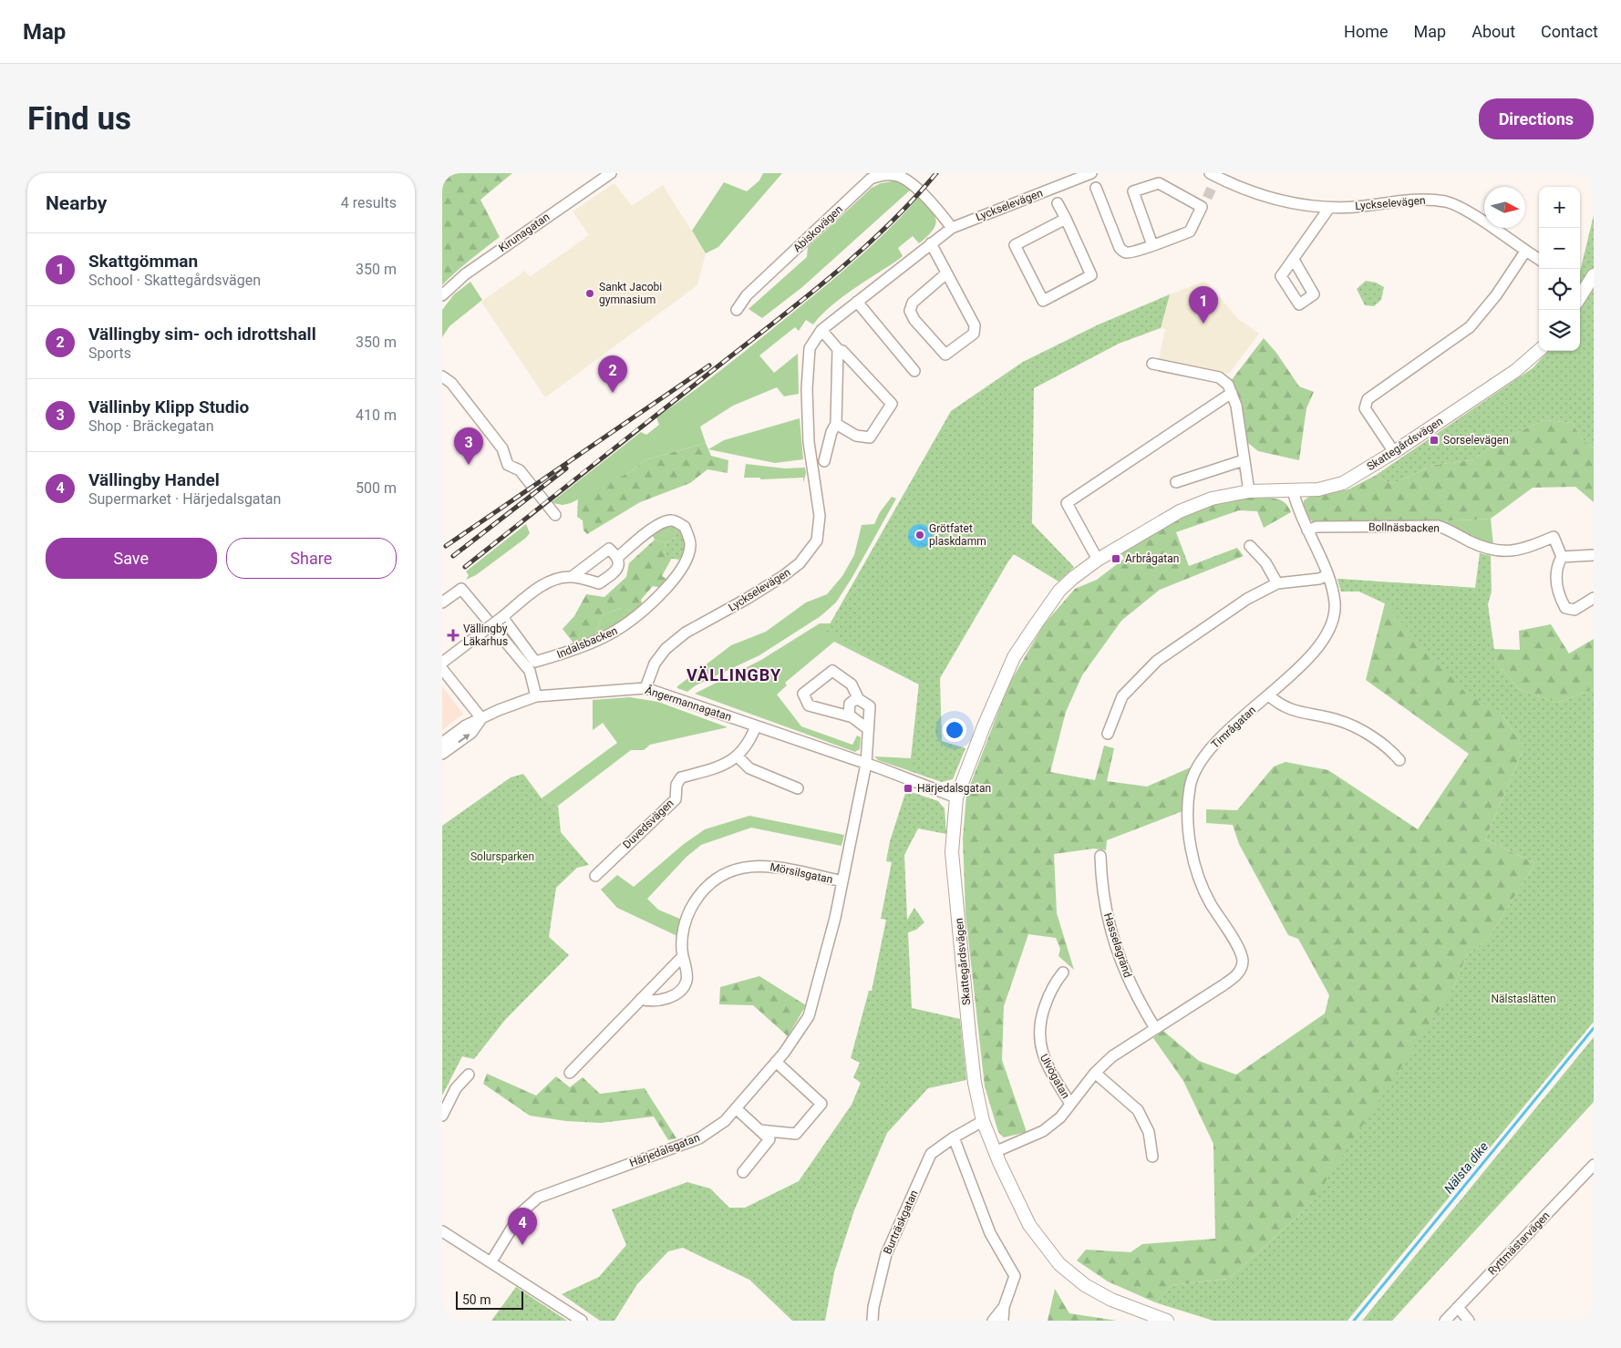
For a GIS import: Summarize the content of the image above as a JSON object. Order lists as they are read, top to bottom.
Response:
{
  "streets": {
    "street": [
      "Lyckselevägen",
      "Abiskovägen",
      "Kirunagatan",
      "Skattegårdsvägen",
      "Bollnäsbacken",
      "Indalsbacken",
      "Ångermannagatan",
      "Timrågatan",
      "Duvedsvägen",
      "Mörsilsgatan",
      "Hasselagränd",
      "Ulvögatan",
      "Härjedalsgatan",
      "Burträskgatan",
      "Ryttmästarvägen"
    ]
  },
  "crossings": [
    ["Lyckselevägen", "Abiskovägen"],
    ["Lyckselevägen", "Ångermannagatan"],
    ["Skattegårdsvägen", "Ångermannagatan"],
    ["Skattegårdsvägen", "Timrågatan"],
    ["Skattegårdsvägen", "Burträskgatan"],
    ["Bollnäsbacken", "Timrågatan"],
    ["Ångermannagatan", "Duvedsvägen"],
    ["Ångermannagatan", "Härjedalsgatan"],
    ["Timrågatan", "Hasselagränd"],
    ["Timrågatan", "Ulvögatan"],
    ["Mörsilsgatan", "Härjedalsgatan"]
  ],
  "districts": ["VÄLLINGBY"],
  "water": ["Nälsta dike"],
  "parks": ["Solursparken", "Nälstaslätten"],
  "places": {
    "other": ["Sankt Jacobi gymnasium", "Grötfatet plaskdamm"],
    "transit": ["Sorselevägen", "Arbrågatan", "Härjedalsgatan"],
    "health": ["Vällingby Läkarhus"]
  },
  "scale_bar": "50 m",
  "north": "right",
  "page": {
    "header": "Map",
    "nav": [
      "Home",
      "Map",
      "About",
      "Contact"
    ],
    "buttons": [
      "Directions",
      ["Save", "Share"]
    ],
    "title": "Find us",
    "heading": ["Nearby", "4 results"],
    "map_buttons": ["+", "−"],
    "list": [
      {
        "mark": "1",
        "name": "Skattgömman",
        "note": "School · Skattegårdsvägen",
        "value": "350 m"
      },
      {
        "mark": "2",
        "name": "Vällingby sim- och idrottshall",
        "note": "Sports",
        "value": "350 m"
      },
      {
        "mark": "3",
        "name": "Vällinby Klipp Studio",
        "note": "Shop · Bräckegatan",
        "value": "410 m"
      },
      {
        "mark": "4",
        "name": "Vällingby Handel",
        "note": "Supermarket · Härjedalsgatan",
        "value": "500 m"
      }
    ],
    "pins": [
      "1",
      "2",
      "3",
      "4"
    ],
    "scale": "50 m"
  }
}
